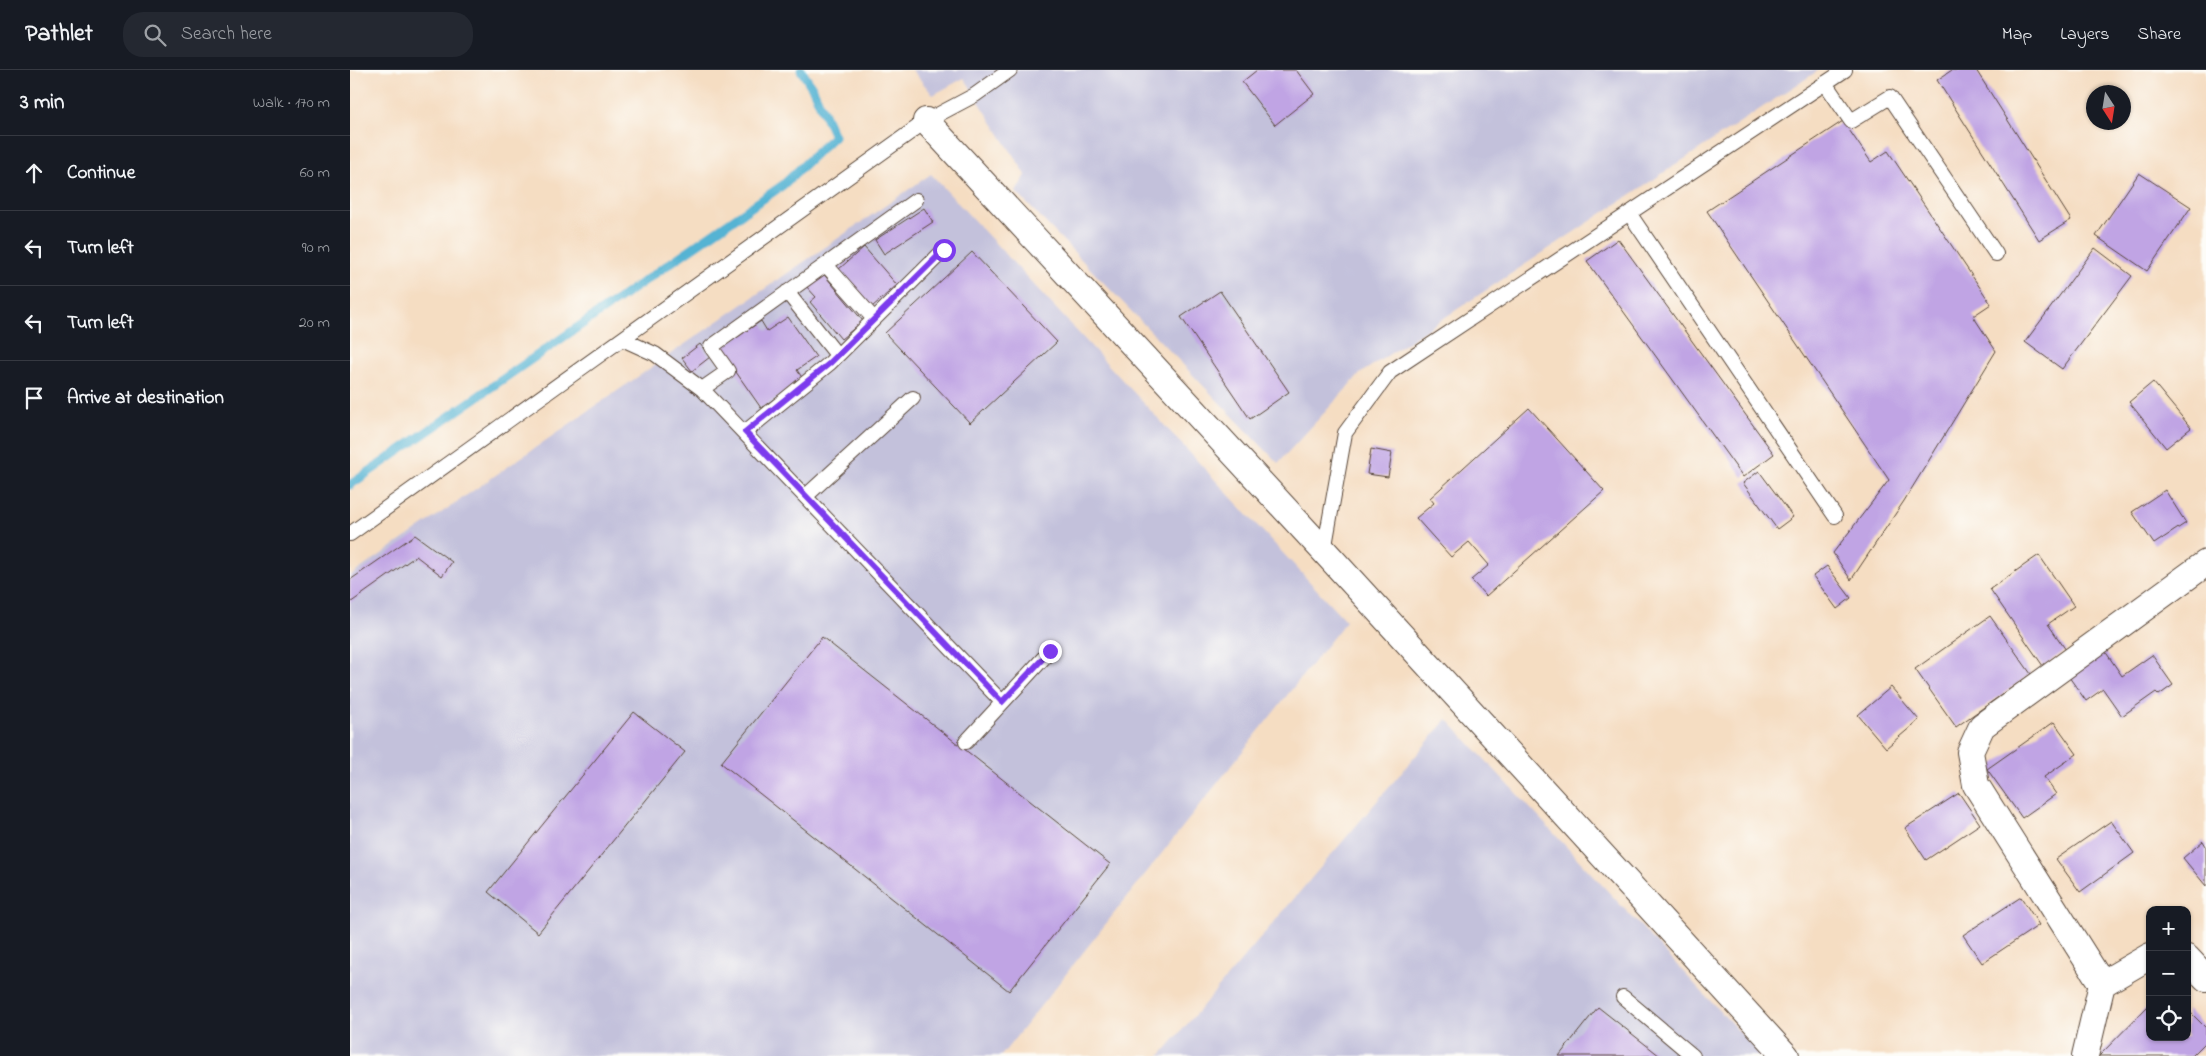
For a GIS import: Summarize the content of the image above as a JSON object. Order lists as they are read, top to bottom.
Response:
{
  "north": "bottom",
  "page": {
    "header": "Pathlet",
    "search": "Search here",
    "nav": ["Map", "Layers", "Share"],
    "heading": ["3 min", "Walk · 170 m"],
    "list": [
      ["Continue", "60 m"],
      ["Turn left", "90 m"],
      ["Turn left", "20 m"],
      "Arrive at destination"
    ],
    "map_buttons": ["+", "−"]
  }
}
